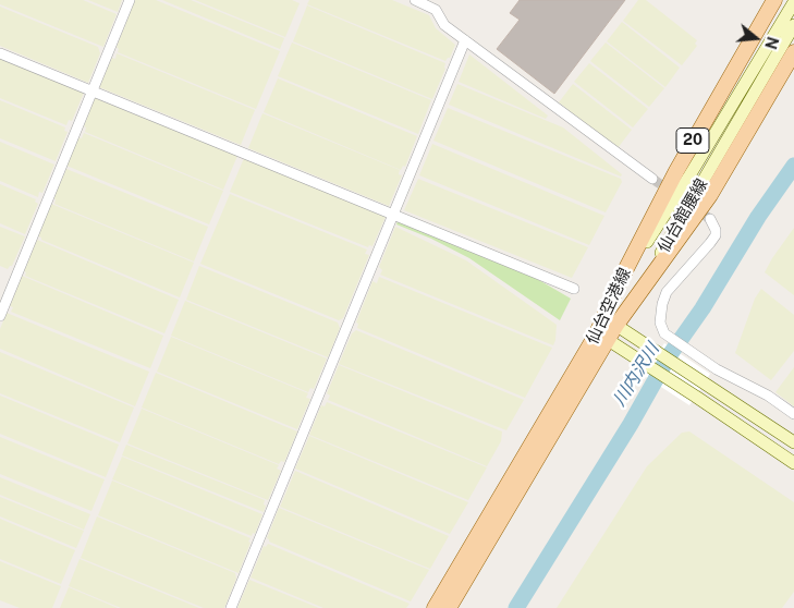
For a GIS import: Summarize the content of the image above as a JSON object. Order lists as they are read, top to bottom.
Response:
{
  "streets": {
    "main road": ["20", "仙台館腰線", "仙台空港線"]
  },
  "crossings": [
    ["仙台館腰線", "仙台空港線"]
  ],
  "water": ["川内沢川"],
  "north": "right"
}
